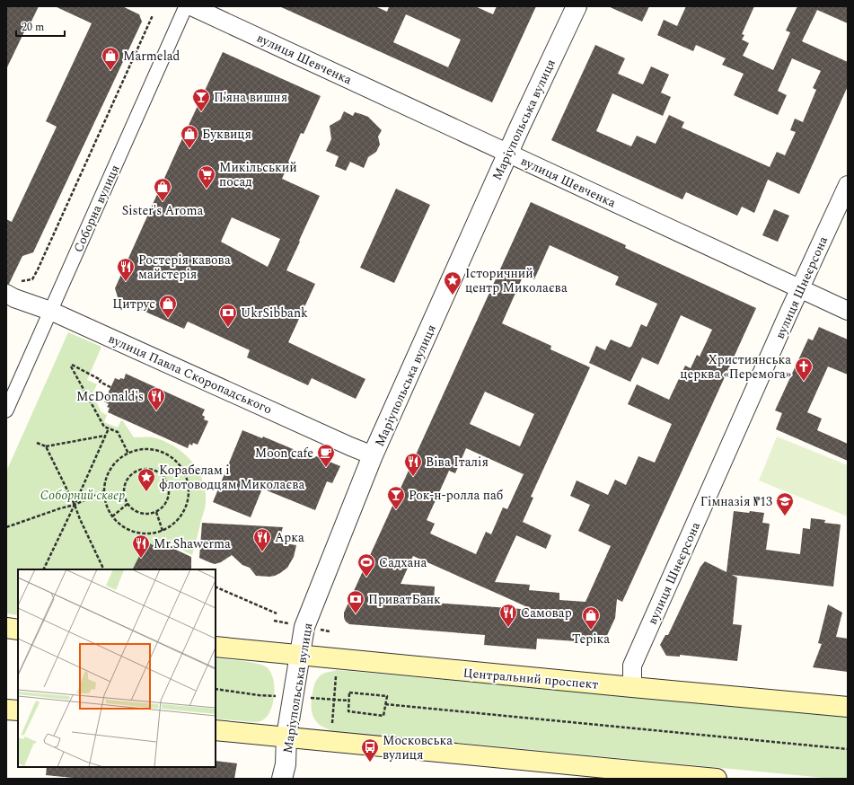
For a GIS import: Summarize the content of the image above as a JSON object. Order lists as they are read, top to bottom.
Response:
{
  "streets": {
    "main road": ["Центральний проспект"],
    "street": [
      "вулиця Шевченка",
      "Маріупольська вулиця",
      "Соборна вулиця",
      "вулиця Шнеєрсона",
      "вулиця Павла Скоропадського"
    ]
  },
  "crossings": [
    ["вулиця Шевченка", "Маріупольська вулиця"],
    ["вулиця Шевченка", "вулиця Шнеєрсона"],
    ["Маріупольська вулиця", "вулиця Павла Скоропадського"],
    ["Маріупольська вулиця", "Центральний проспект"],
    ["Соборна вулиця", "вулиця Павла Скоропадського"],
    ["вулиця Шнеєрсона", "Центральний проспект"]
  ],
  "parks": ["Соборний сквер"],
  "places": {
    "shop": [
      "Marmelad",
      "Буквиця",
      "Sister's Aroma",
      "Цитрус",
      "Теріка"
    ],
    "bar": ["П'яна вишня", "Рок-н-ролла паб"],
    "supermarket": ["Микільський посад"],
    "restaurant": [
      "Ростерія кавова майстерія",
      "McDonald's",
      "Віва Італія",
      "Арка",
      "Mr.Shawerma",
      "Самовар"
    ],
    "place": ["Історичний центр Миколаєва", "Корабелам і флотоводцям Миколаєва"],
    "bank": ["UkrSibbank", "ПриватБанк"],
    "church": ["Християнська церква «Перемога»"],
    "cafe": ["Moon cafe"],
    "school or university": ["Гімназія №13"],
    "sports": ["Садхана"],
    "bus stop": ["Московська вулиця"]
  },
  "scale_bar": "20 m"
}
